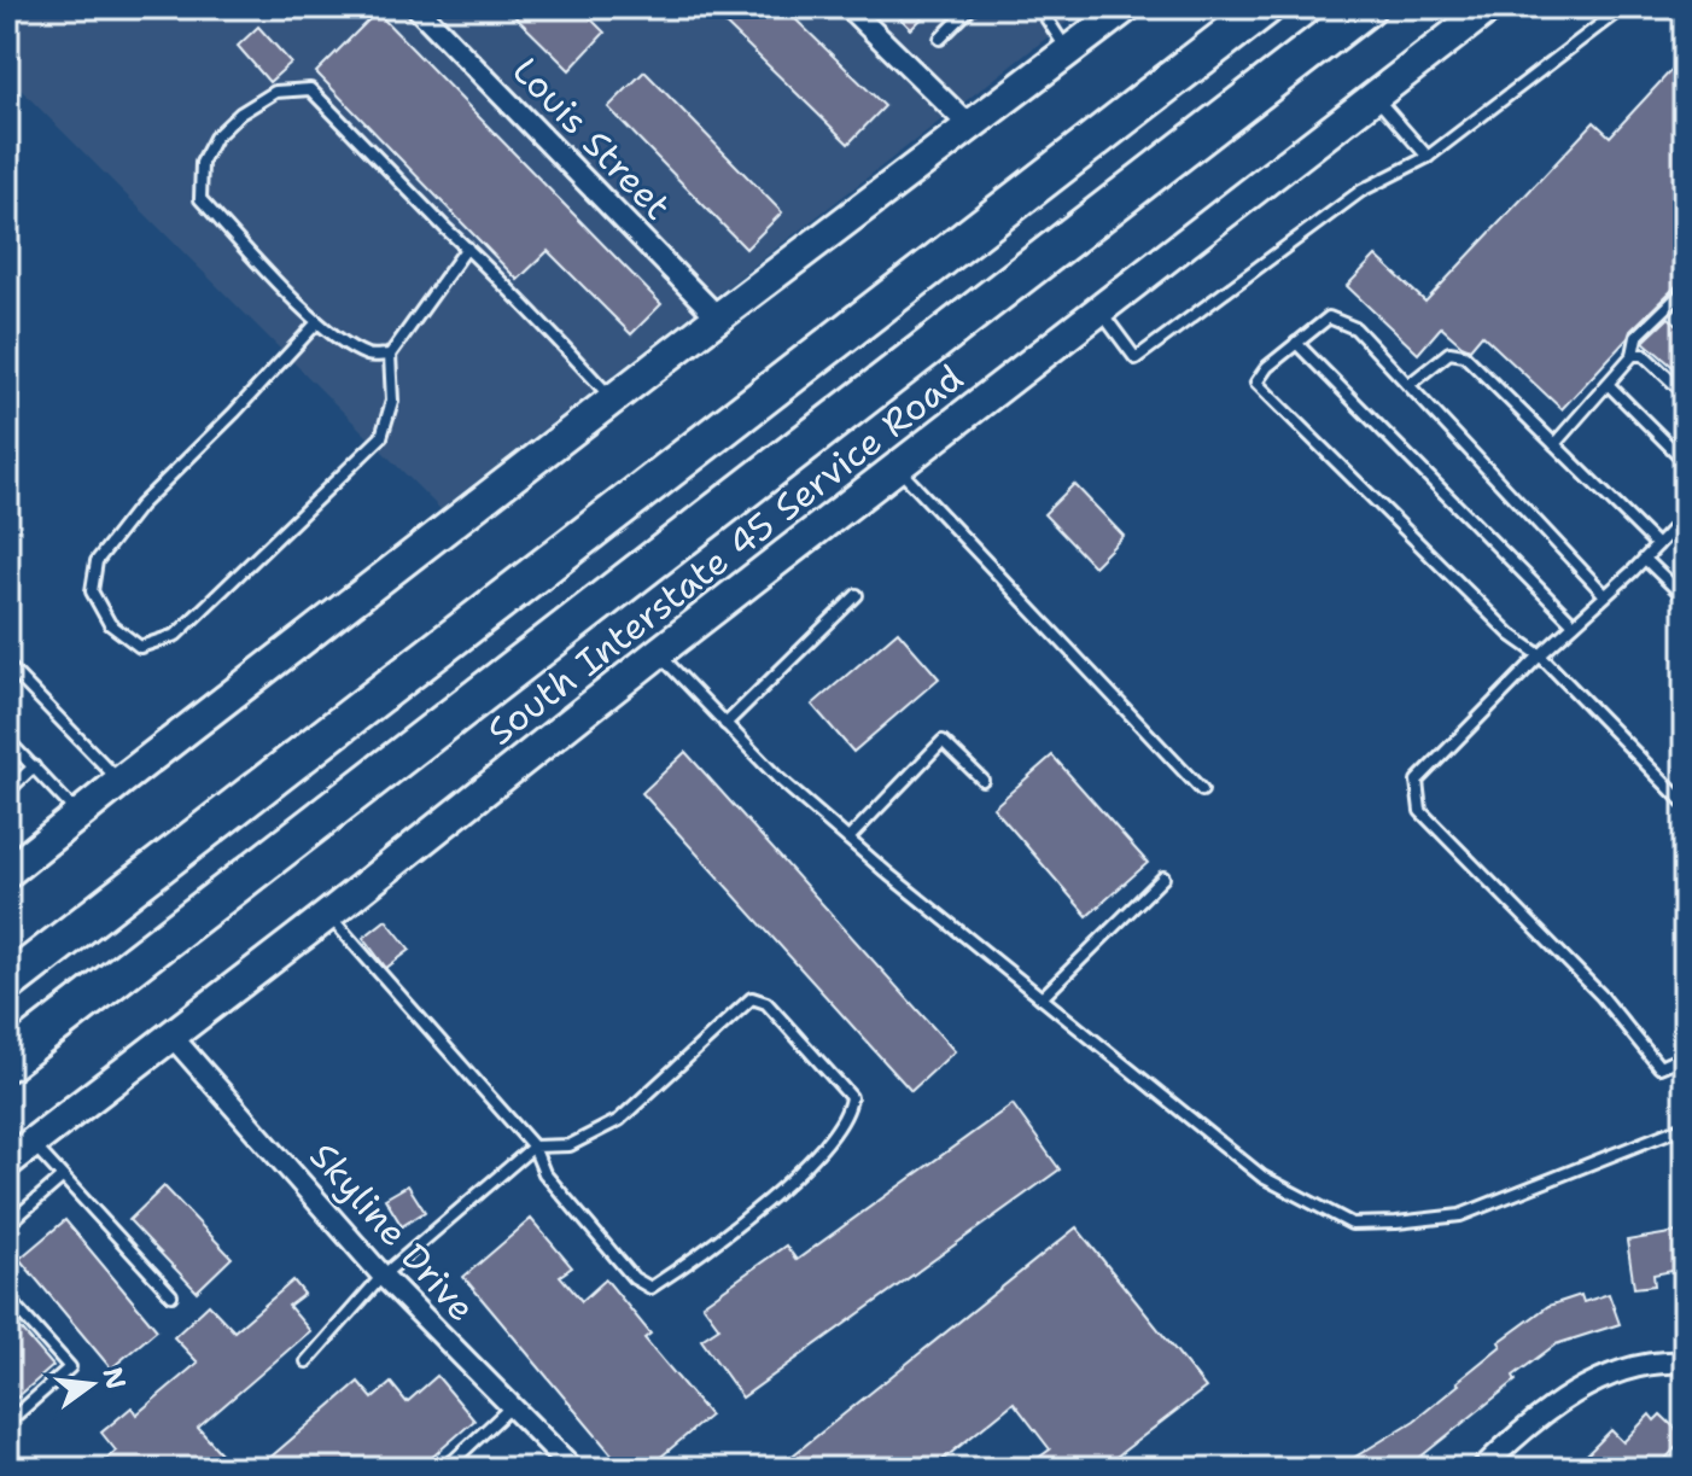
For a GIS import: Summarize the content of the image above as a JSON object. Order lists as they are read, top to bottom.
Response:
{
  "streets": {
    "main road": ["South Interstate 45 Service Road"],
    "street": ["Louis Street", "Skyline Drive"]
  },
  "crossings": [
    ["South Interstate 45 Service Road", "Skyline Drive"]
  ],
  "north": "right"
}
